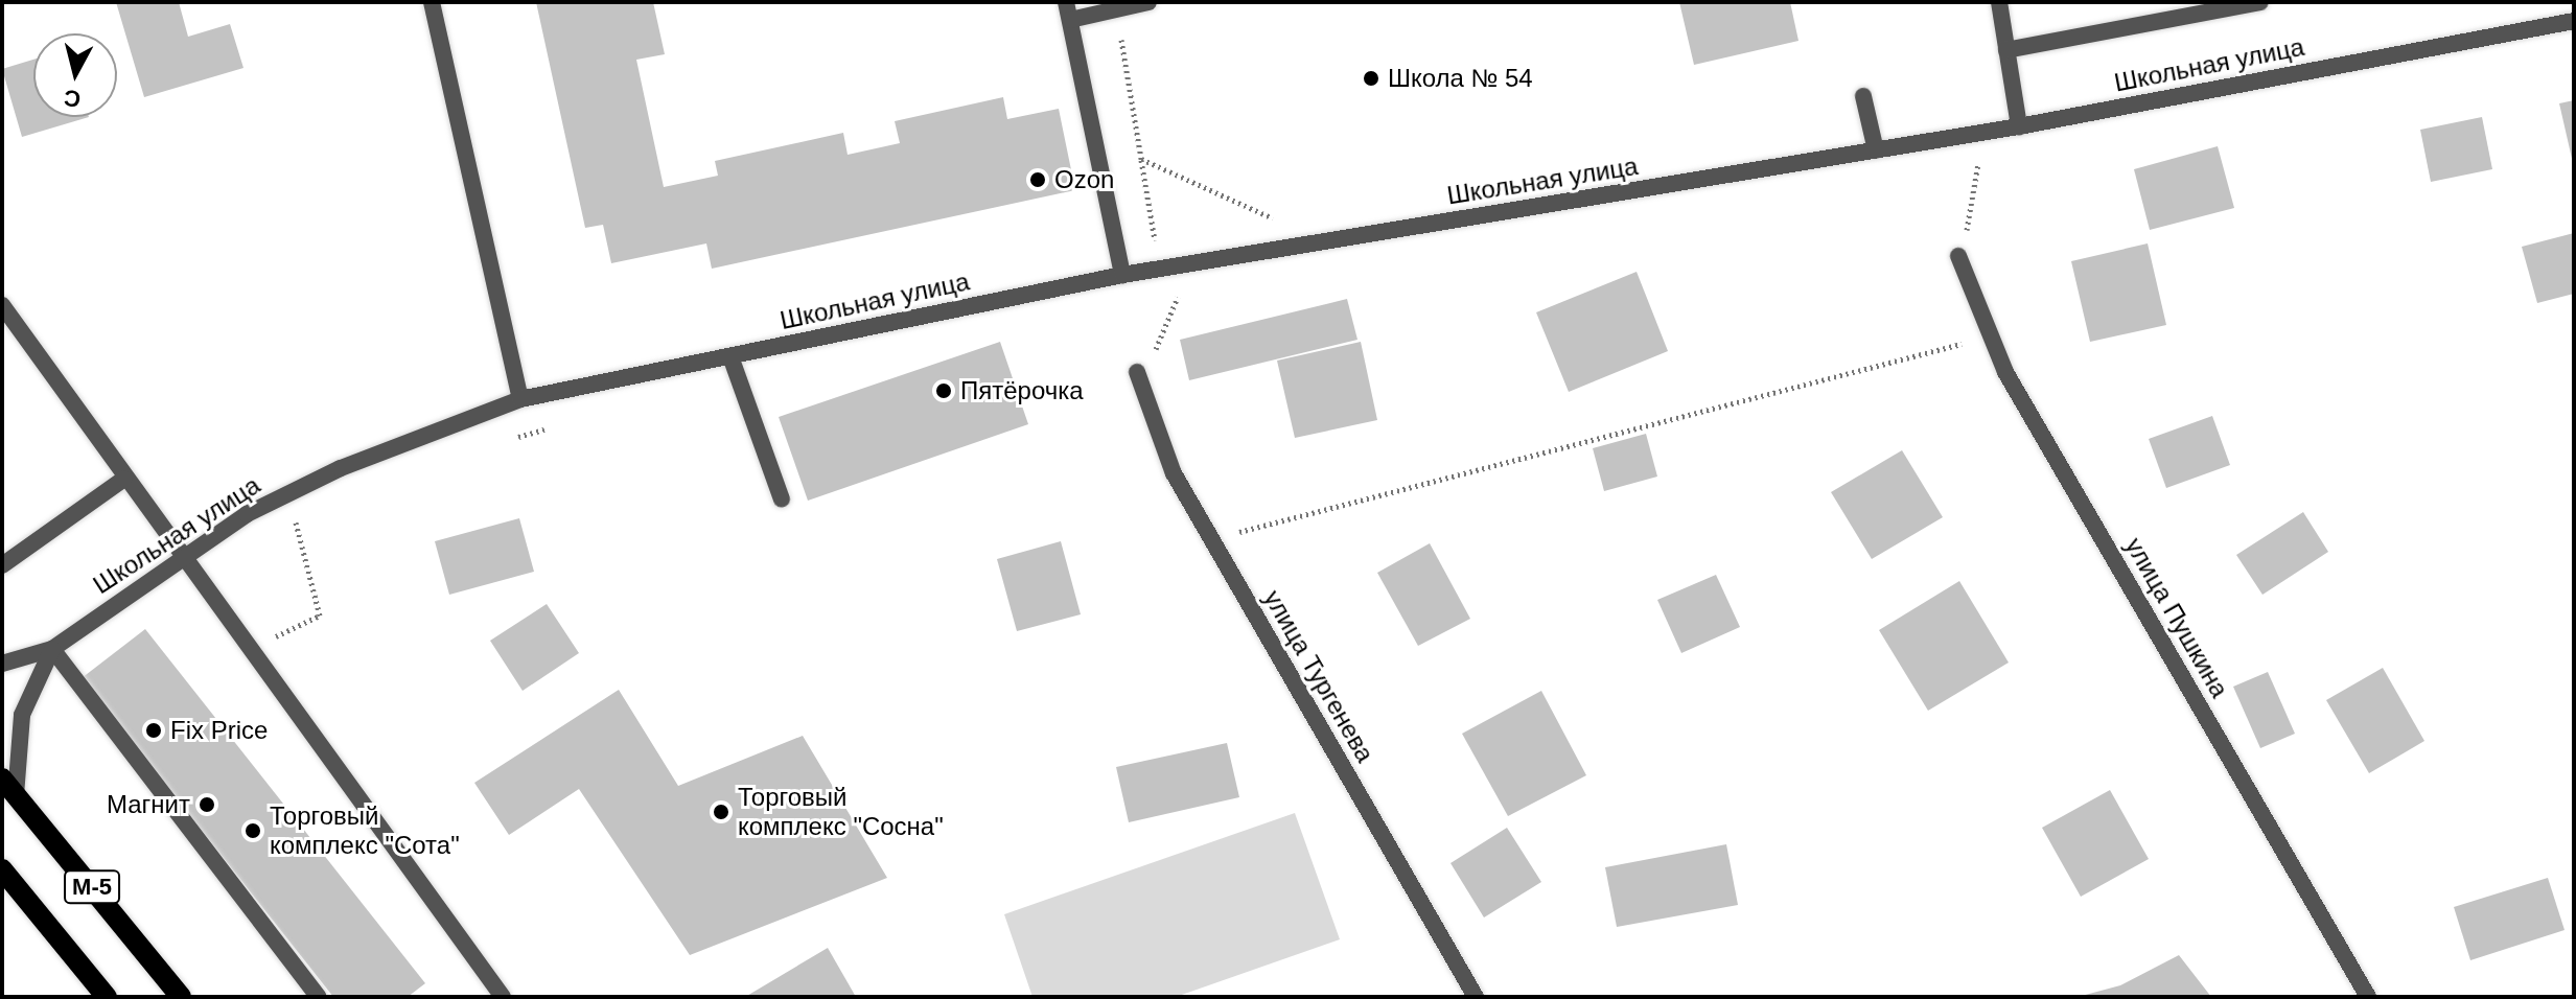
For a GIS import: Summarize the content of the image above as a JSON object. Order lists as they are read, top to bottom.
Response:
{
  "streets": {
    "main road": ["М-5"],
    "street": ["Школьная улица", "улица Пушкина", "улица Тургенева"]
  },
  "crossings": [
    ["Школьная улица", "М-5"]
  ],
  "places": [
    "Школа № 54",
    "Ozon",
    "Пятёрочка",
    "Fix Price",
    "Магнит",
    "Торговый комплекс \"Сосна\"",
    "Торговый комплекс \"Сота\""
  ],
  "north": "bottom"
}
